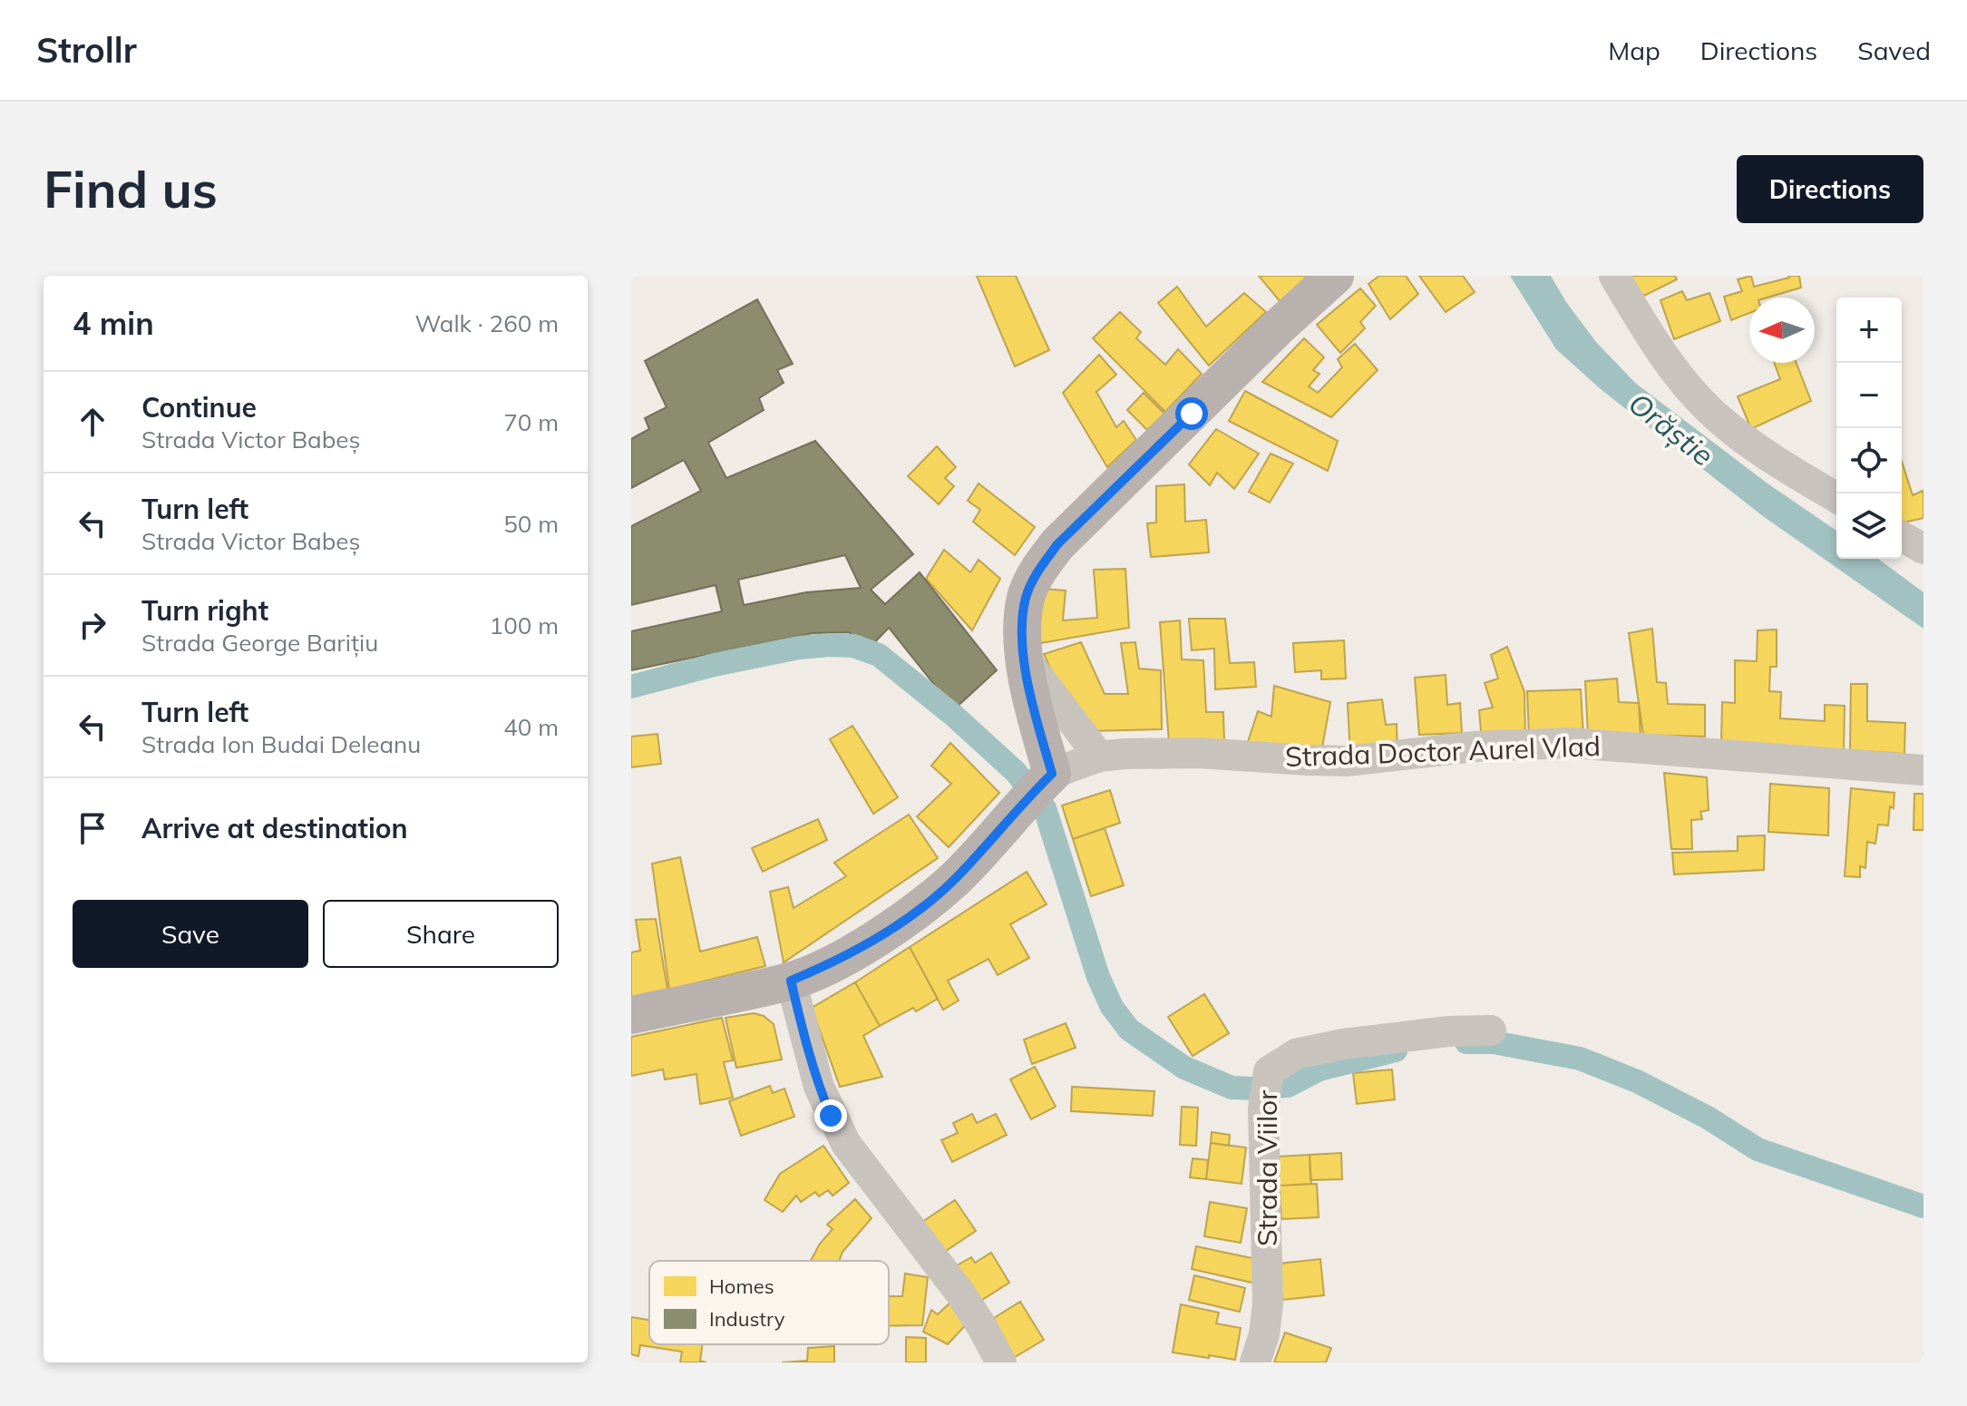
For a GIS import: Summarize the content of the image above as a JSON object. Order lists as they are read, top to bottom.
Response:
{
  "streets": {
    "street": ["Strada Doctor Aurel Vlad", "Strada Viilor"]
  },
  "water": ["Orăștie"],
  "legend": ["Homes", "Industry"],
  "north": "left",
  "page": {
    "header": "Strollr",
    "nav": ["Map", "Directions", "Saved"],
    "buttons": [
      "Directions",
      ["Save", "Share"]
    ],
    "title": "Find us",
    "heading": ["4 min", "Walk · 260 m"],
    "map_buttons": ["+", "−"],
    "list": [
      ["Continue", "Strada Victor Babeș", "70 m"],
      ["Turn left", "Strada Victor Babeș", "50 m"],
      ["Turn right", "Strada George Barițiu", "100 m"],
      ["Turn left", "Strada Ion Budai Deleanu", "40 m"],
      "Arrive at destination"
    ]
  }
}
